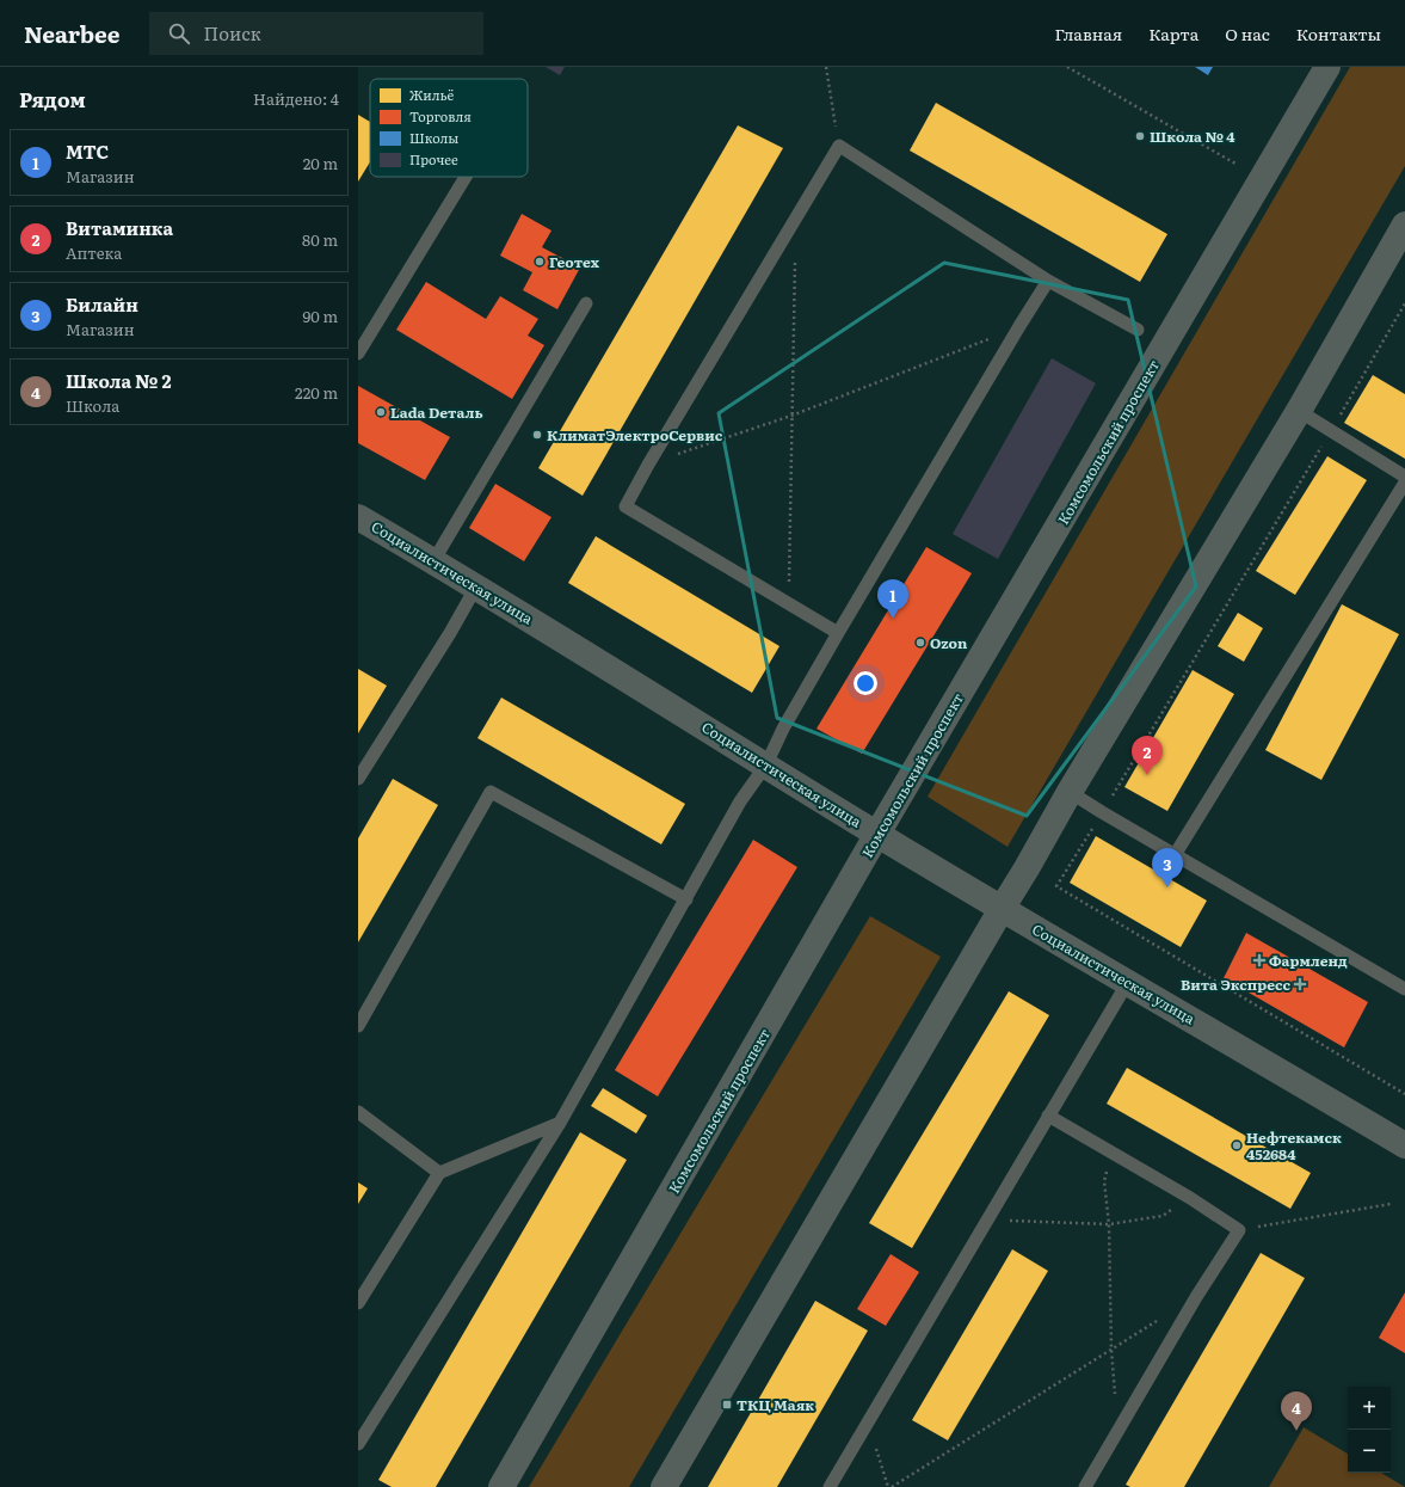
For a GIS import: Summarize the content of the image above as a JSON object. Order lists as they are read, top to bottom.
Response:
{
  "streets": {
    "main road": ["Комсомольский проспект", "Социалистическая улица"]
  },
  "crossings": [
    ["Комсомольский проспект", "Социалистическая улица"]
  ],
  "places": {
    "other": [
      "Школа № 4",
      "Геотех",
      "Lada Dеталь",
      "КлиматЭлектроСервис",
      "Ozon",
      "Нефтекамск 452684"
    ],
    "health": ["Фармленд", "Вита Экспресс"],
    "transit": ["ТКЦ Маяк"]
  },
  "legend": [
    "Жильё",
    "Торговля",
    "Школы",
    "Прочее"
  ],
  "page": {
    "header": "Nearbee",
    "search": "Поиск",
    "nav": [
      "Главная",
      "Карта",
      "О нас",
      "Контакты"
    ],
    "heading": ["Рядом", "Найдено: 4"],
    "list": [
      {
        "mark": "1",
        "name": "МТС",
        "note": "Магазин",
        "value": "20 m"
      },
      {
        "mark": "2",
        "name": "Витаминка",
        "note": "Аптека",
        "value": "80 m"
      },
      {
        "mark": "3",
        "name": "Билайн",
        "note": "Магазин",
        "value": "90 m"
      },
      {
        "mark": "4",
        "name": "Школа № 2",
        "note": "Школа",
        "value": "220 m"
      }
    ],
    "pins": [
      "1",
      "2",
      "3",
      "4"
    ],
    "map_buttons": ["+", "−"]
  }
}
